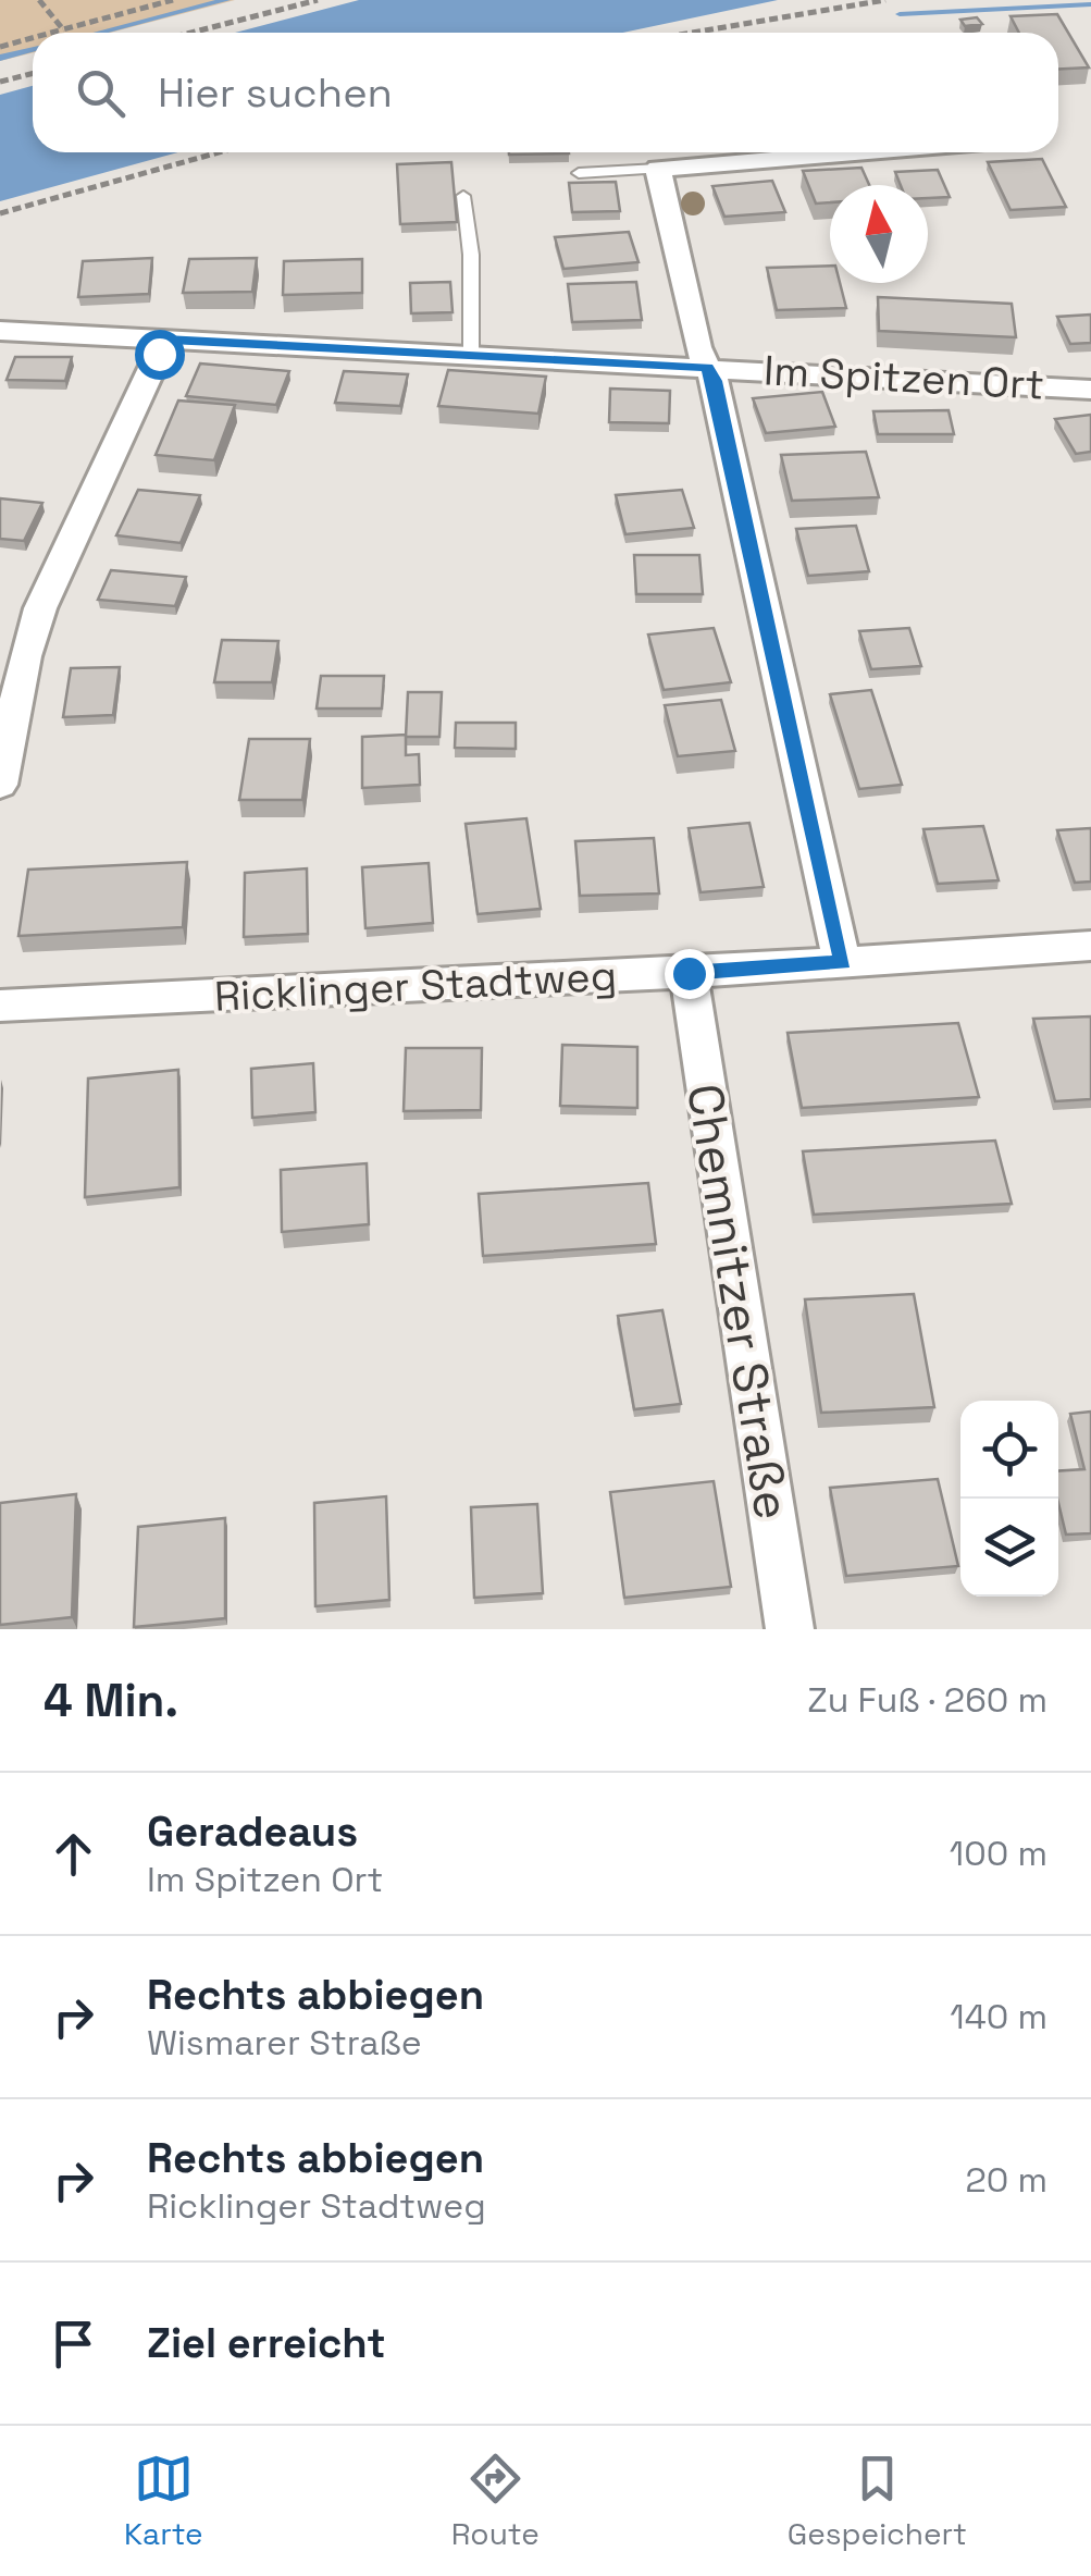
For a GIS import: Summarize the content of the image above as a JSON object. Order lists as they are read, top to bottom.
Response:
{
  "streets": {
    "street": ["Im Spitzen Ort", "Ricklinger Stadtweg", "Chemnitzer Straße"]
  },
  "crossings": [
    ["Ricklinger Stadtweg", "Chemnitzer Straße"]
  ],
  "north": "top",
  "page": {
    "search": "Hier suchen",
    "heading": ["4 Min.", "Zu Fuß · 260 m"],
    "list": [
      ["Geradeaus", "Im Spitzen Ort", "100 m"],
      ["Rechts abbiegen", "Wismarer Straße", "140 m"],
      ["Rechts abbiegen", "Ricklinger Stadtweg", "20 m"],
      "Ziel erreicht"
    ],
    "nav": ["Karte", "Route", "Gespeichert"]
  }
}
